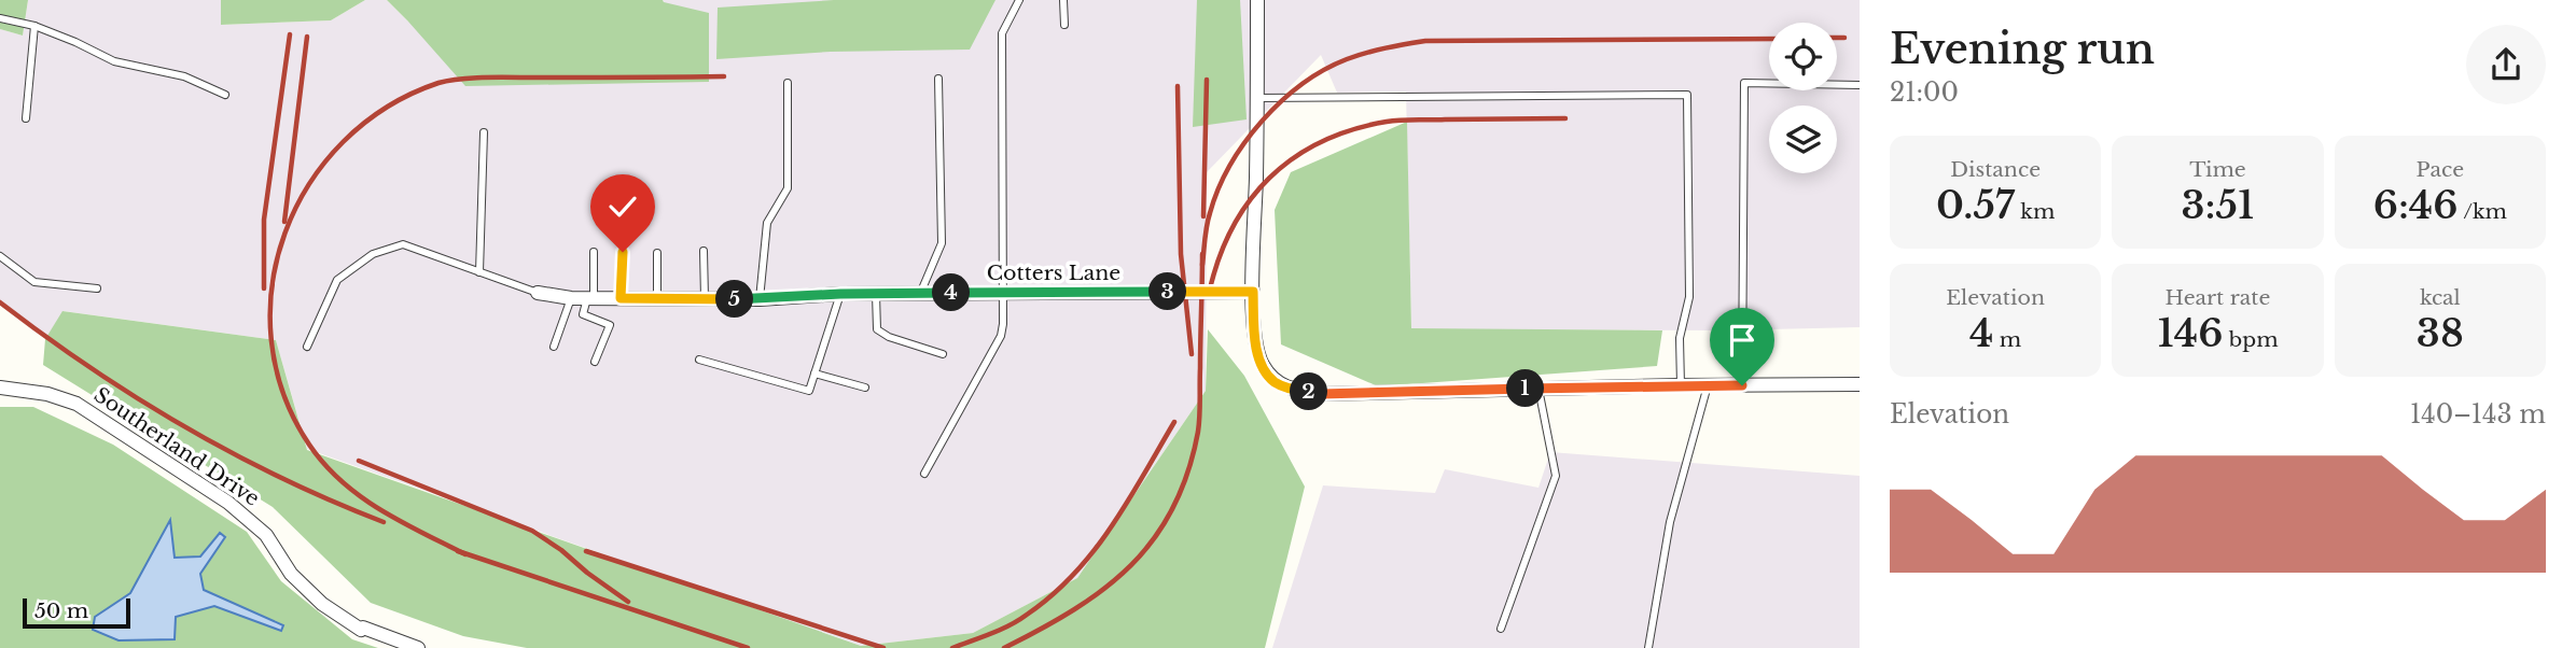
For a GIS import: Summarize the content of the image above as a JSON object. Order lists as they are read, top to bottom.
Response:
{
  "streets": {
    "street": ["Cotters Lane", "Southerland Drive"]
  },
  "scale_bar": "50 m",
  "page": {
    "heading": ["Evening run", "21:00"],
    "stats": [
      ["Distance", "0.57 km"],
      ["Time", "3:51"],
      ["Pace", "6:46 /km"],
      ["Elevation", "4 m"],
      ["Heart rate", "146 bpm"],
      ["kcal", "38"]
    ],
    "pins": [
      "3",
      "4",
      "5",
      "1",
      "2"
    ],
    "chart": ["Elevation", "140–143 m"],
    "scale": "50 m"
  }
}
